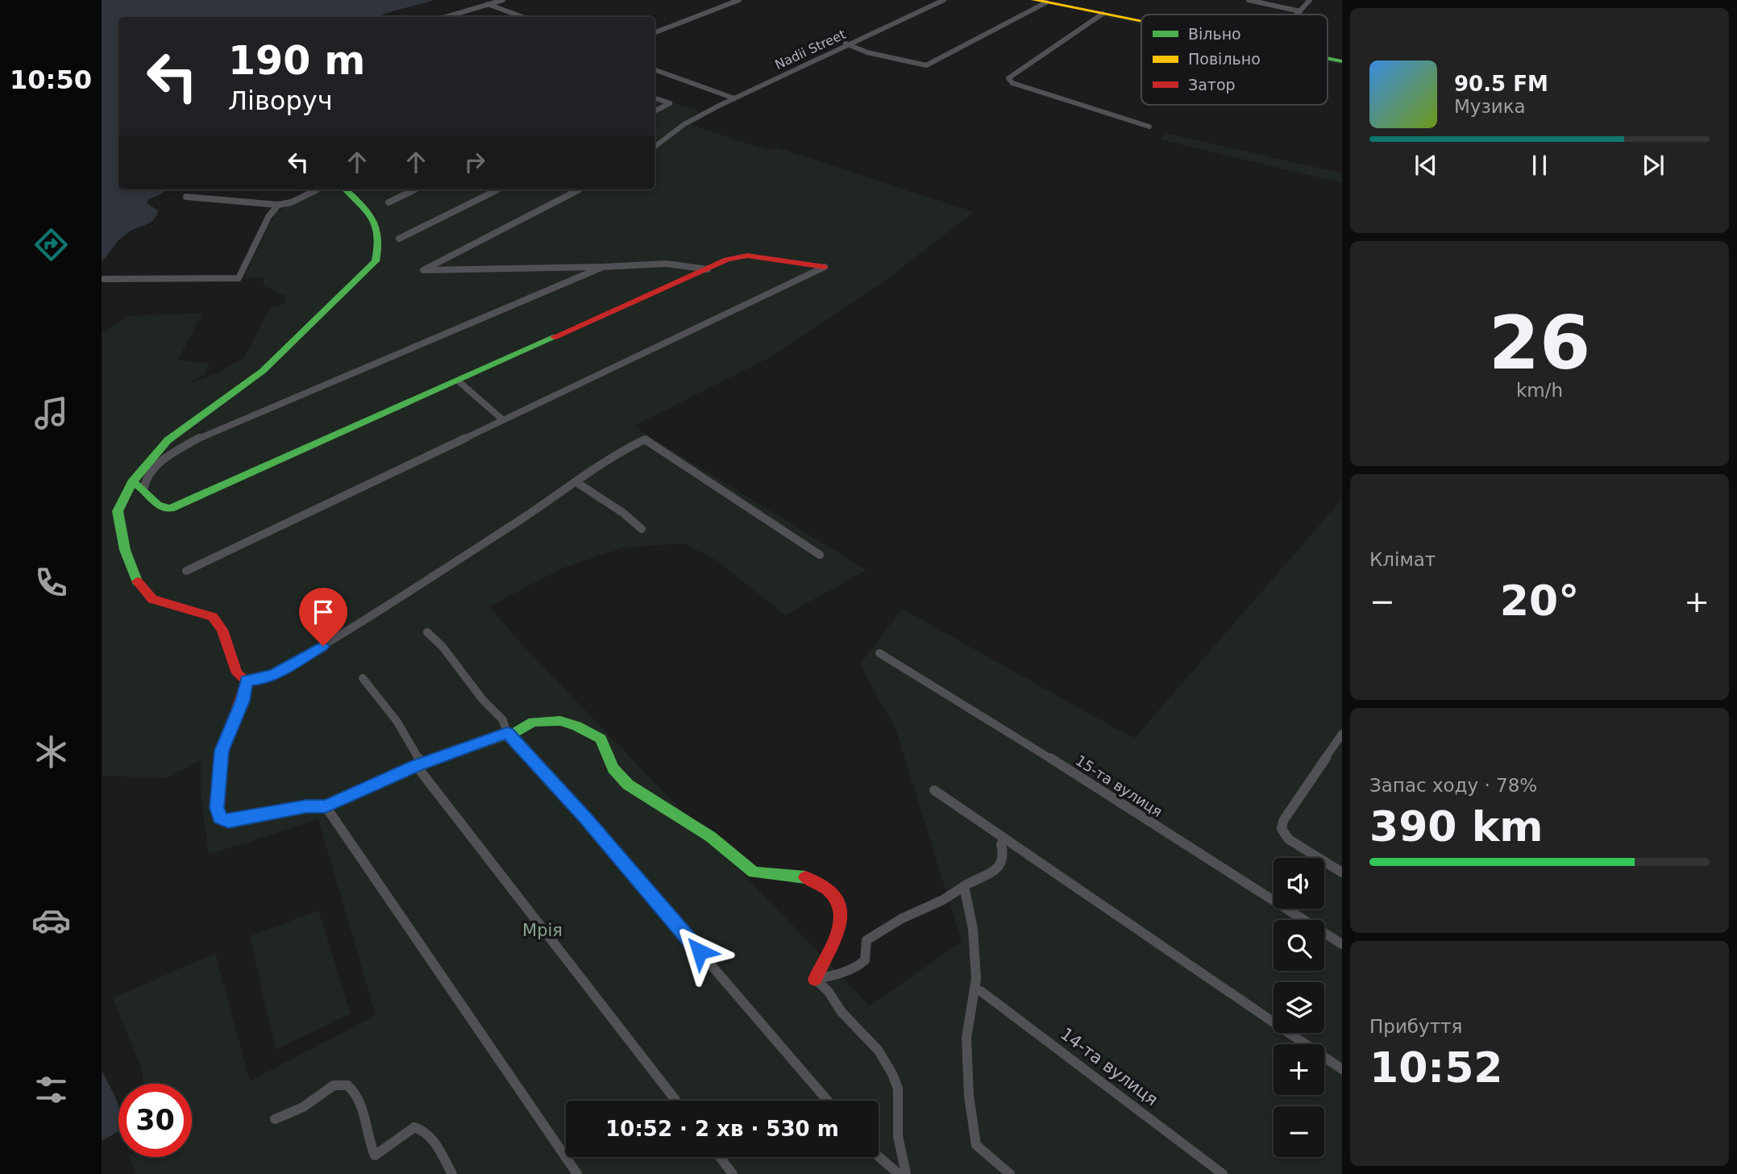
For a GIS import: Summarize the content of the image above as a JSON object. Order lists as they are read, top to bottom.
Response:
{
  "streets": {
    "street": ["Nadii Street", "15-та вулиця", "14-та вулиця"]
  },
  "parks": ["Мрія"],
  "legend": ["Вільно", "Повільно", "Затор"],
  "page": {
    "tabs": "10:50",
    "turn": ["190 m", "Ліворуч"],
    "song": ["90.5 FM", "Музика"],
    "tile": [
      ["26", "km/h"],
      "Клімат",
      ["Запас ходу · 78%", "390 km"],
      ["Прибуття", "10:52"]
    ],
    "heat": ["−", "20°", "+"],
    "map_buttons": ["+", "−"],
    "limit": "30",
    "trip": "10:52 · 2 хв · 530 m"
  }
}
